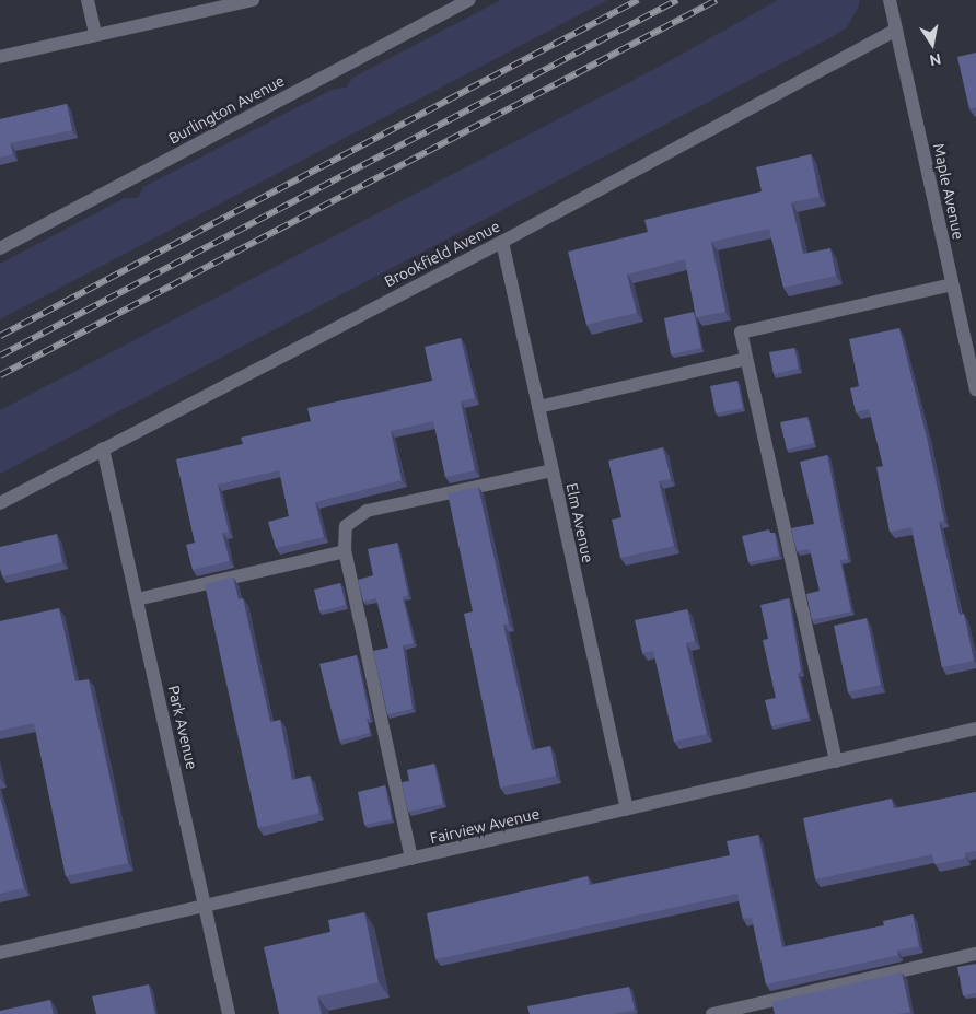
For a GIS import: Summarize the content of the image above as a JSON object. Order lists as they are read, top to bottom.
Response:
{
  "streets": {
    "street": [
      "Burlington Avenue",
      "Maple Avenue",
      "Brookfield Avenue",
      "Elm Avenue",
      "Park Avenue",
      "Fairview Avenue"
    ]
  },
  "crossings": [
    ["Maple Avenue", "Brookfield Avenue"],
    ["Brookfield Avenue", "Elm Avenue"],
    ["Brookfield Avenue", "Park Avenue"],
    ["Elm Avenue", "Fairview Avenue"],
    ["Park Avenue", "Fairview Avenue"]
  ],
  "north": "bottom"
}
